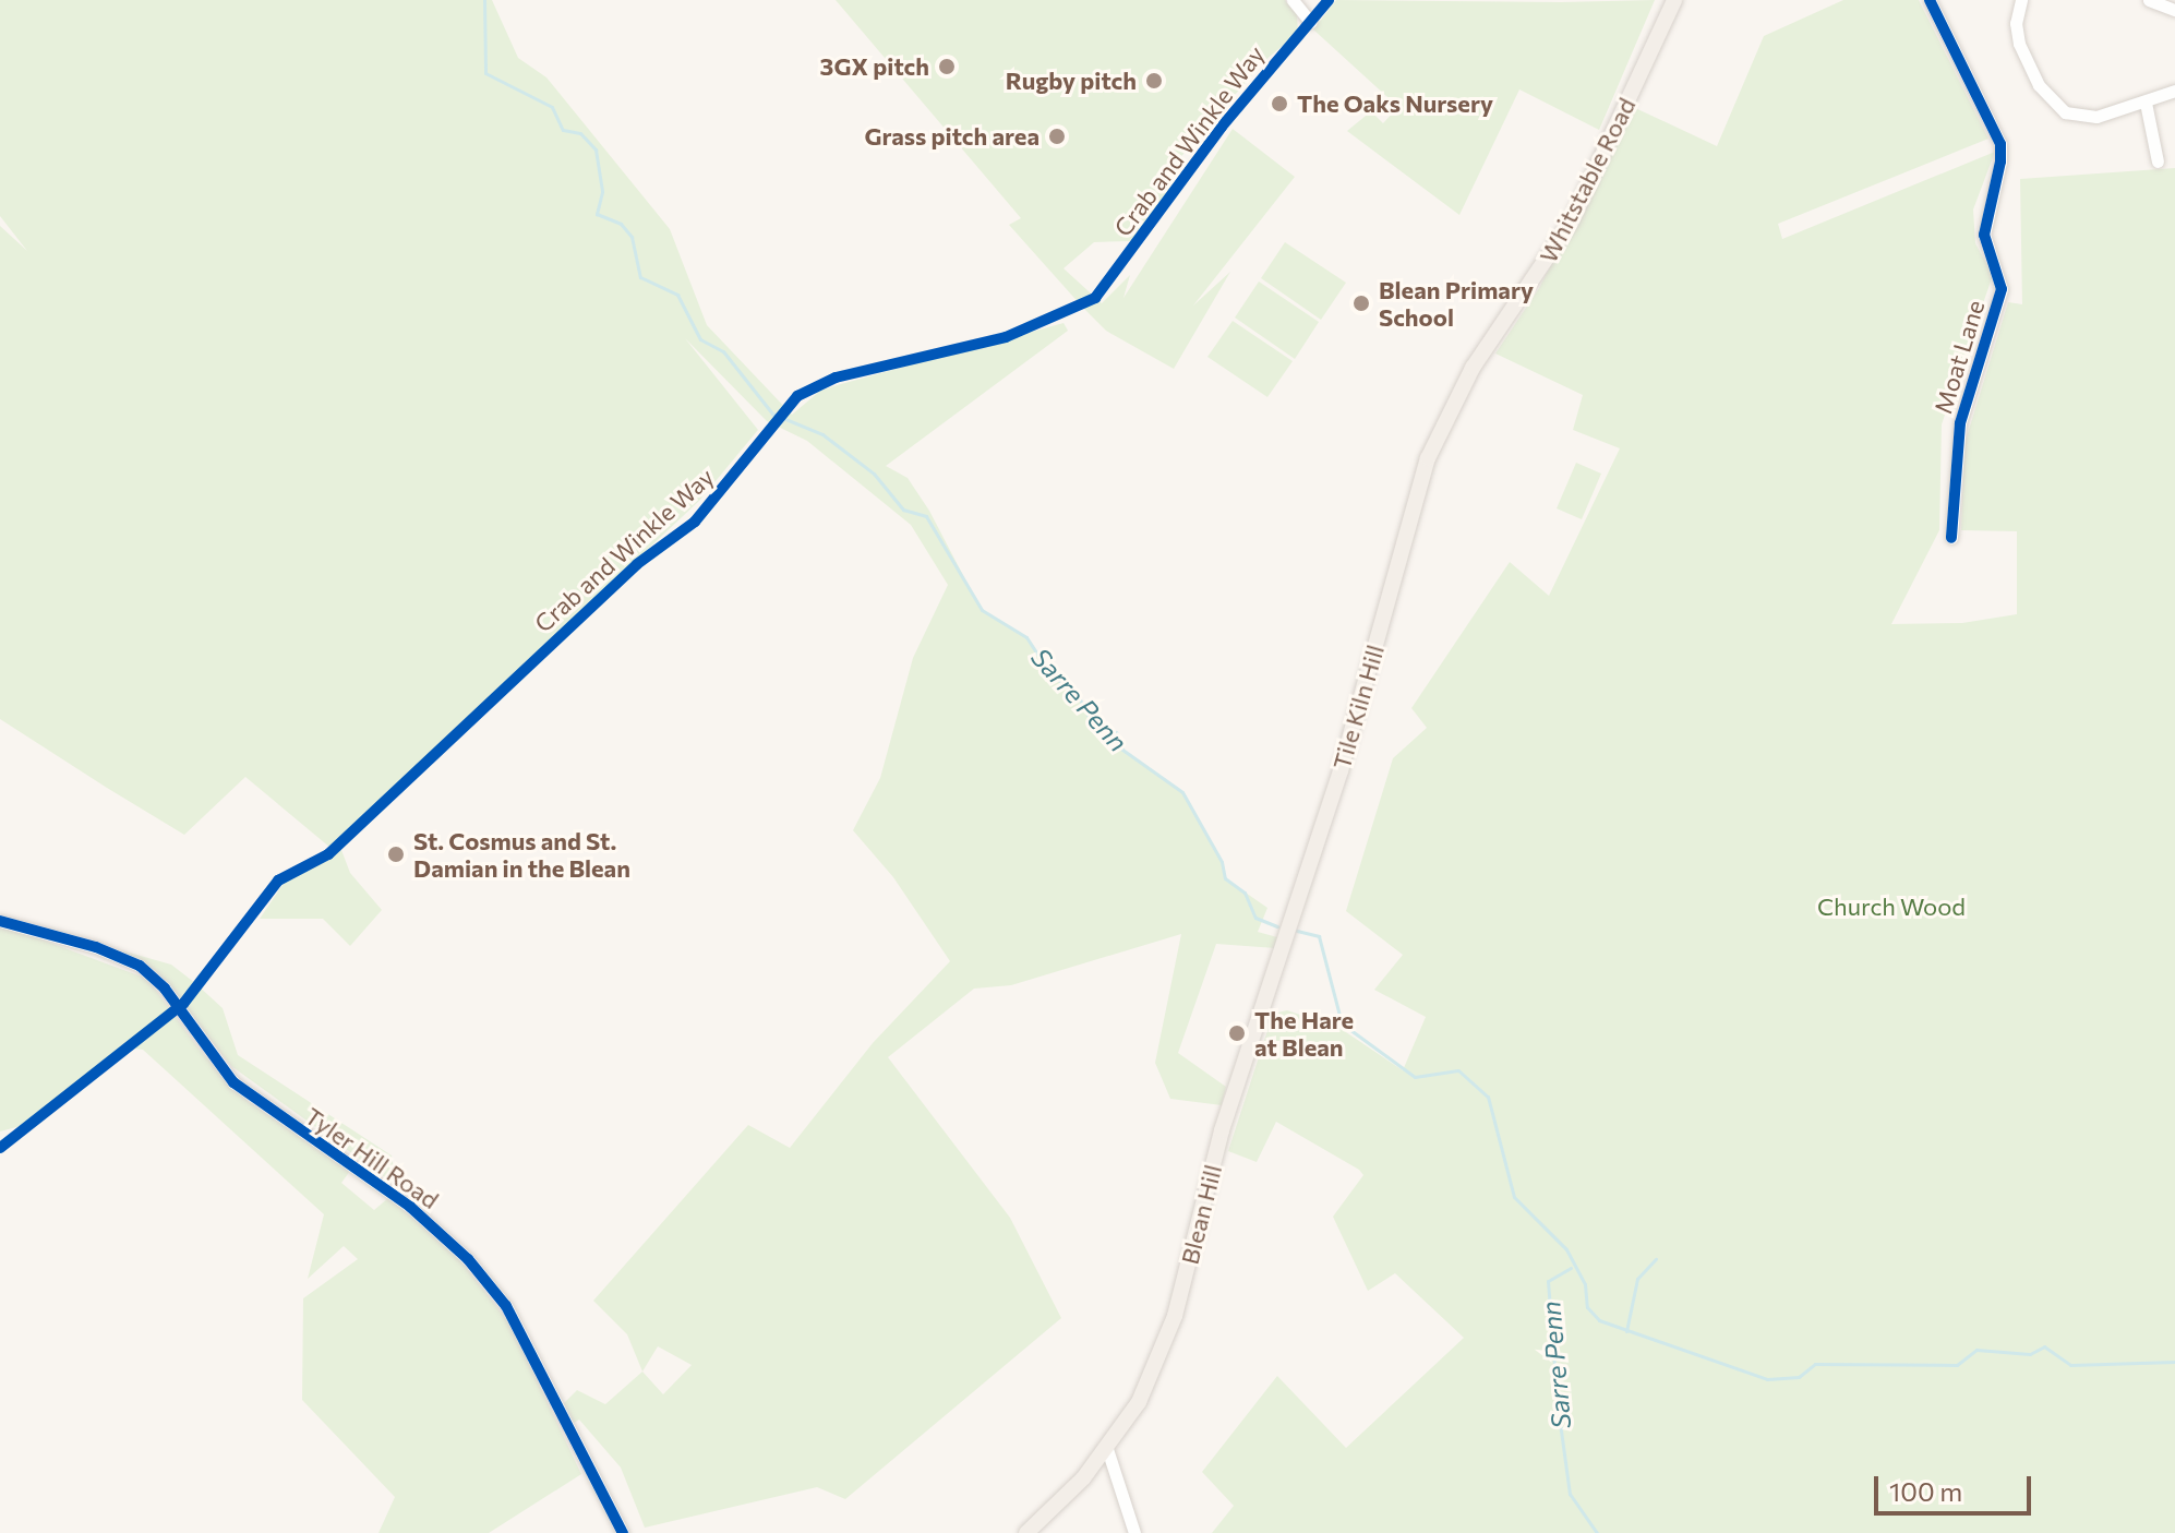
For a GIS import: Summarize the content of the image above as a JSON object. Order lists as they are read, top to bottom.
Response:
{
  "streets": {
    "main road": ["Whitstable Road", "Tile Kiln Hill", "Blean Hill"],
    "street": ["Moat Lane", "Tyler Hill Road"],
    "cycle path": ["Crab and Winkle Way"]
  },
  "crossings": [
    ["Whitstable Road", "Tile Kiln Hill"],
    ["Tile Kiln Hill", "Blean Hill"]
  ],
  "water": ["Sarre Penn"],
  "parks": ["Church Wood"],
  "places": [
    "3GX pitch",
    "Rugby pitch",
    "The Oaks Nursery",
    "Grass pitch area",
    "Blean Primary School",
    "St. Cosmus and St. Damian in the Blean",
    "The Hare at Blean"
  ],
  "scale_bar": "100 m"
}
